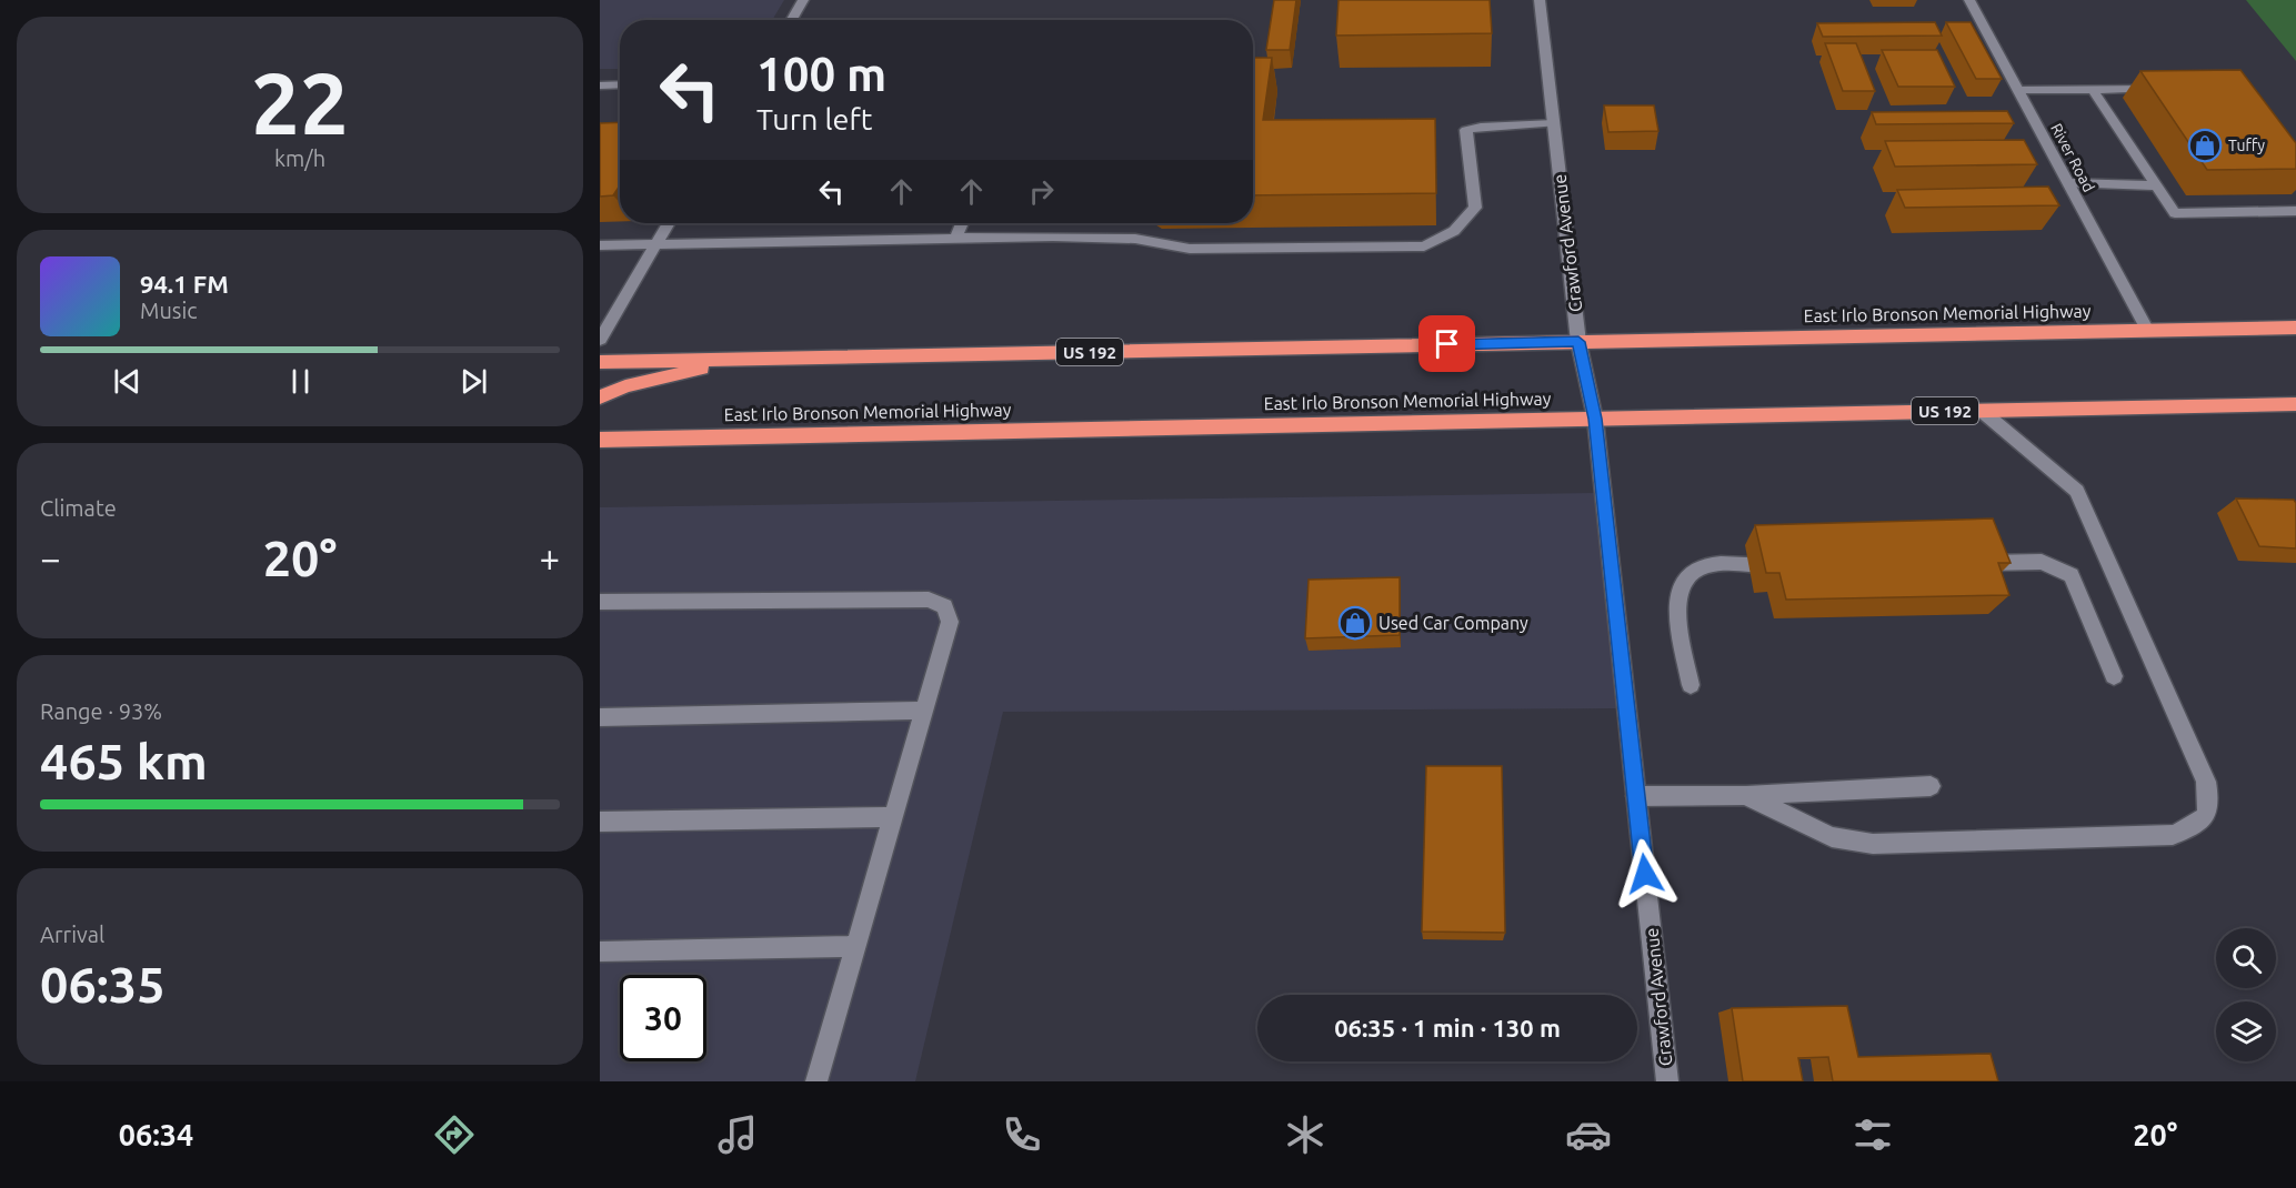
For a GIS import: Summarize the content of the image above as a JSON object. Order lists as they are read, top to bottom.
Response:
{
  "streets": {
    "highway": ["East Irlo Bronson Memorial Highway", "US 192"],
    "street": ["River Road", "Crawford Avenue"]
  },
  "crossings": [
    ["River Road", "East Irlo Bronson Memorial Highway"],
    ["Crawford Avenue", "East Irlo Bronson Memorial Highway"]
  ],
  "places": {
    "shop": ["Tuffy", "Used Car Company"]
  },
  "page": {
    "tile": [
      ["22", "km/h"],
      "Climate",
      ["Range · 93%", "465 km"],
      ["Arrival", "06:35"]
    ],
    "turn": ["100 m", "Turn left"],
    "song": ["94.1 FM", "Music"],
    "heat": ["−", "20°", "+"],
    "limit": "30",
    "trip": "06:35 · 1 min · 130 m",
    "tabs": ["06:34", "20°"]
  }
}
